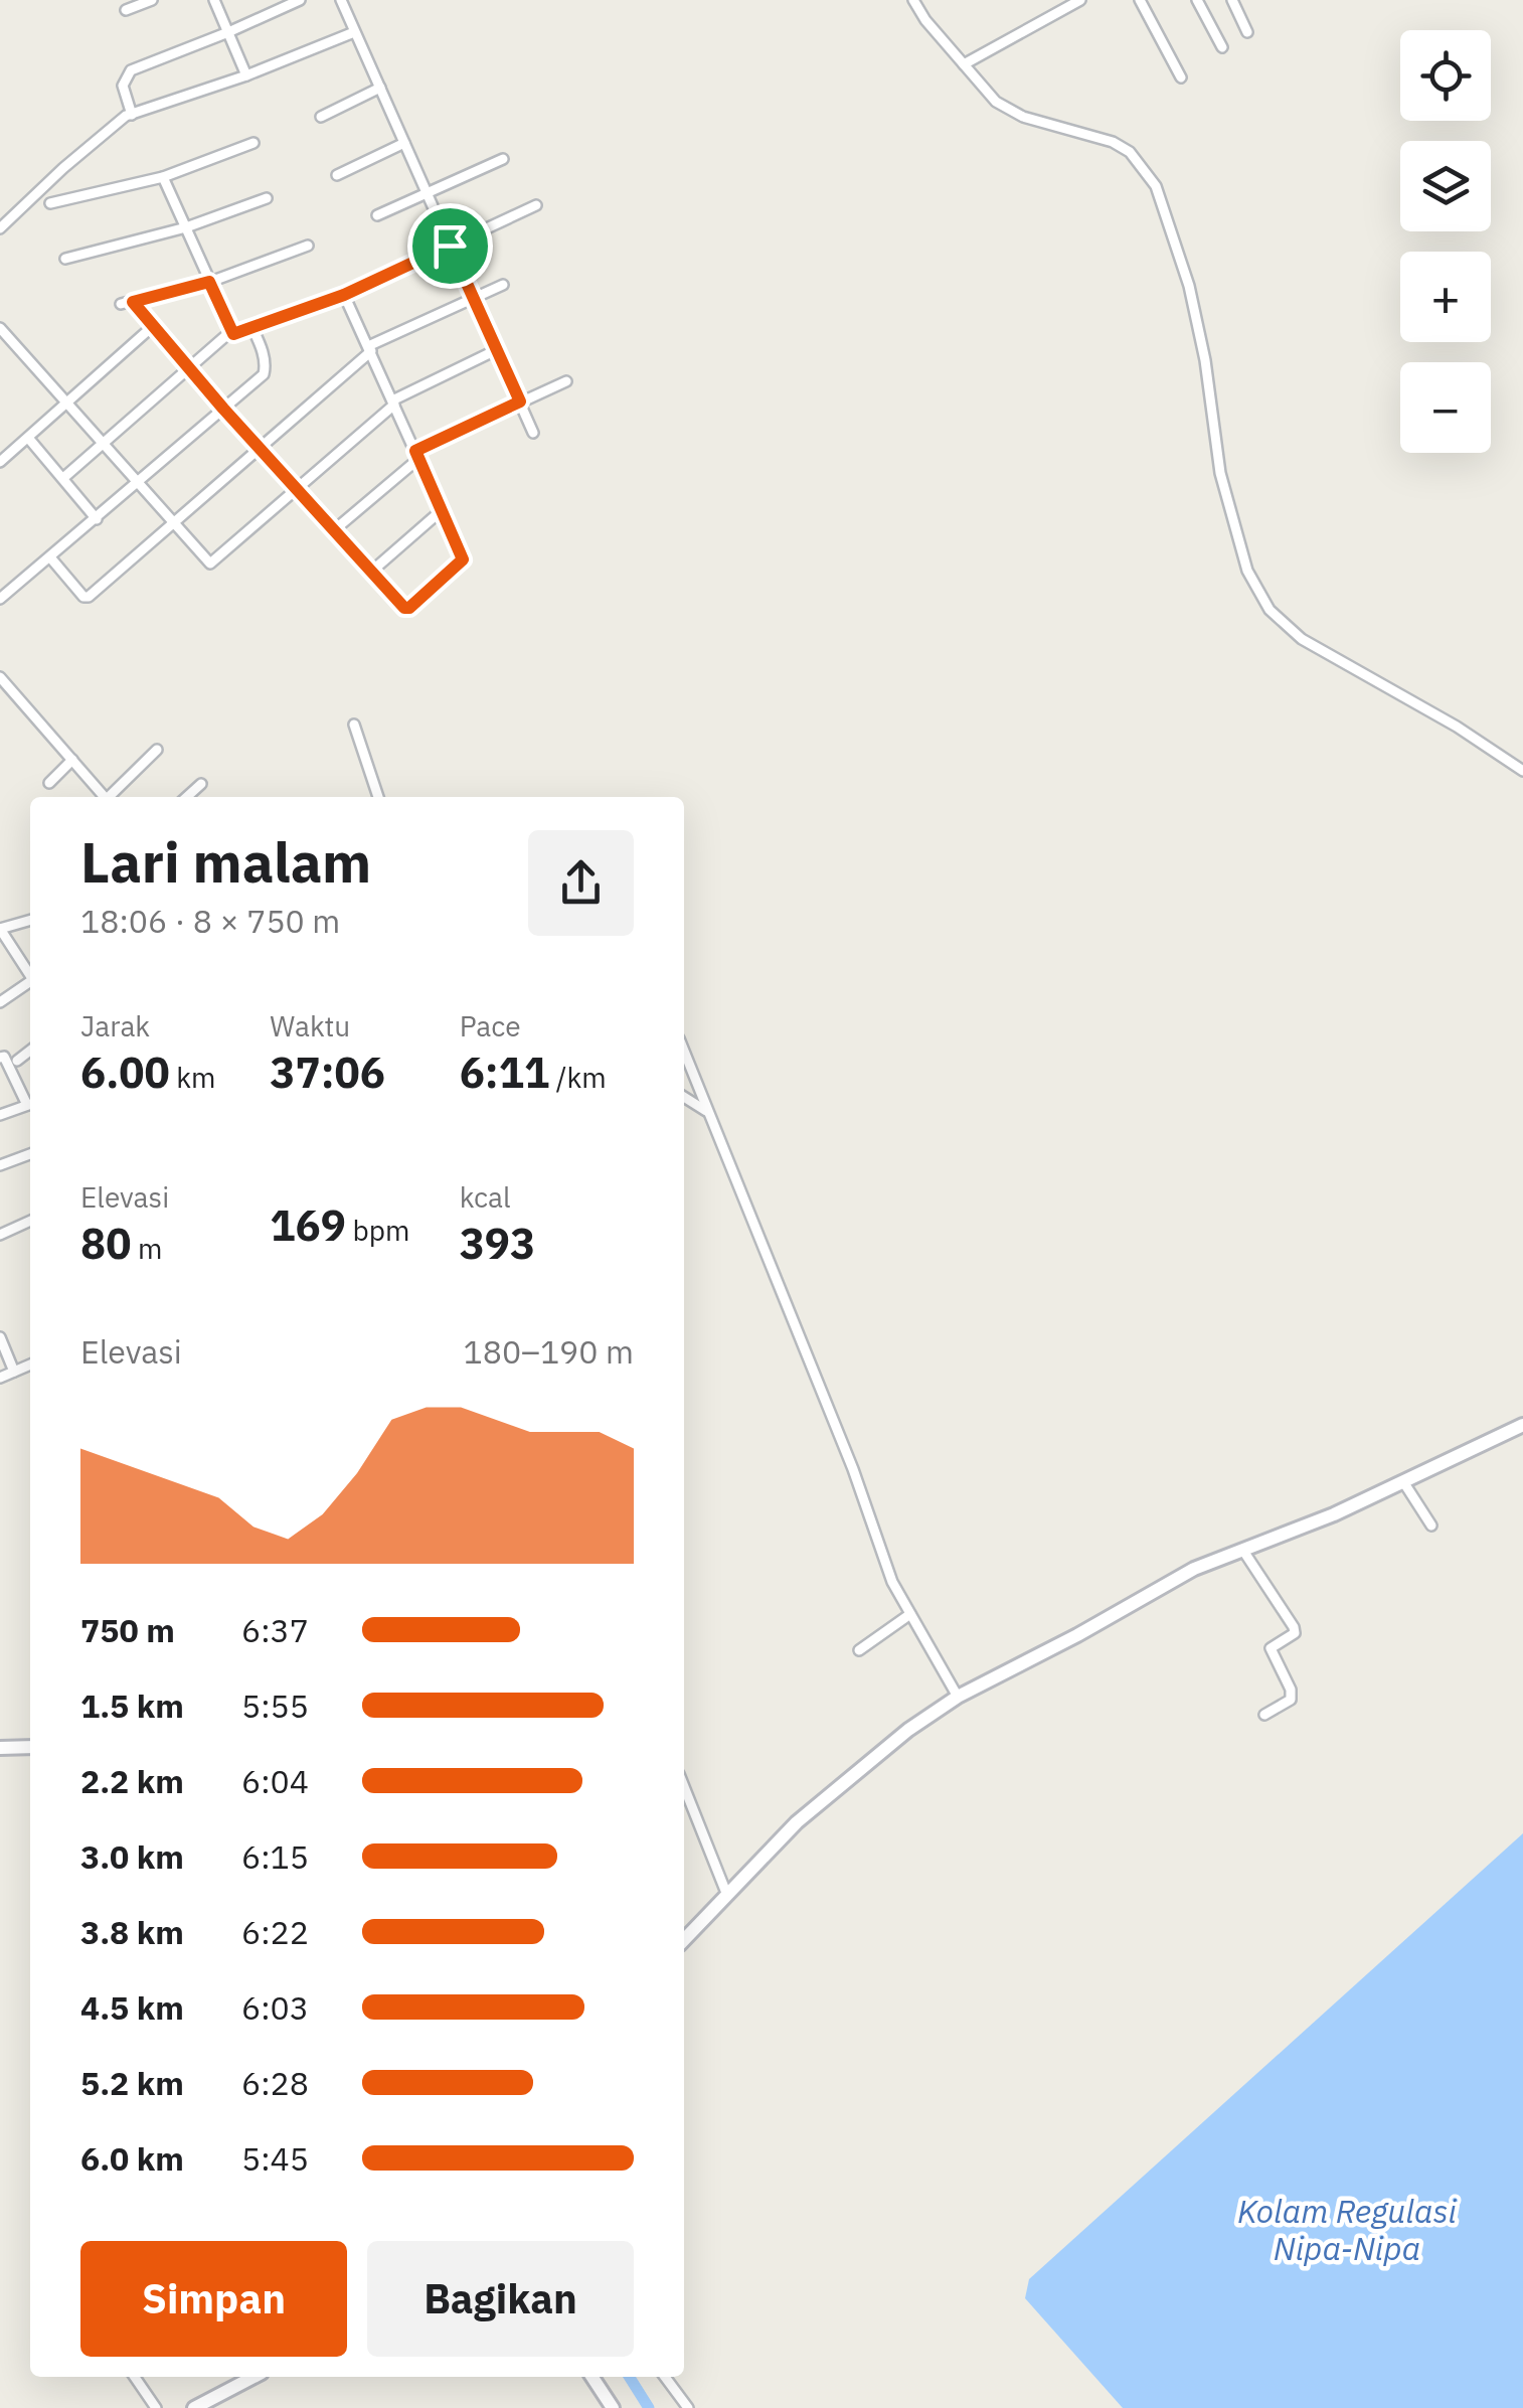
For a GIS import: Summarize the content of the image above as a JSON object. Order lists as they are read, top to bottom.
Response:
{
  "water": ["Kolam Regulasi Nipa-Nipa"],
  "page": {
    "map_buttons": ["+", "−"],
    "heading": ["Lari malam", "18:06 · 8 × 750 m"],
    "stats": [
      ["Jarak", "6.00 km"],
      ["Waktu", "37:06"],
      ["Pace", "6:11 /km"],
      ["Elevasi", "80 m"],
      ["169 bpm"],
      ["kcal", "393"]
    ],
    "chart": ["Elevasi", "180–190 m"],
    "list": [
      {
        "name": "750 m",
        "note": "6:37"
      },
      {
        "name": "1.5 km",
        "note": "5:55"
      },
      {
        "name": "2.2 km",
        "note": "6:04"
      },
      {
        "name": "3.0 km",
        "note": "6:15"
      },
      {
        "name": "3.8 km",
        "note": "6:22"
      },
      {
        "name": "4.5 km",
        "note": "6:03"
      },
      {
        "name": "5.2 km",
        "note": "6:28"
      },
      {
        "name": "6.0 km",
        "note": "5:45"
      }
    ],
    "buttons": ["Simpan", "Bagikan"]
  }
}
